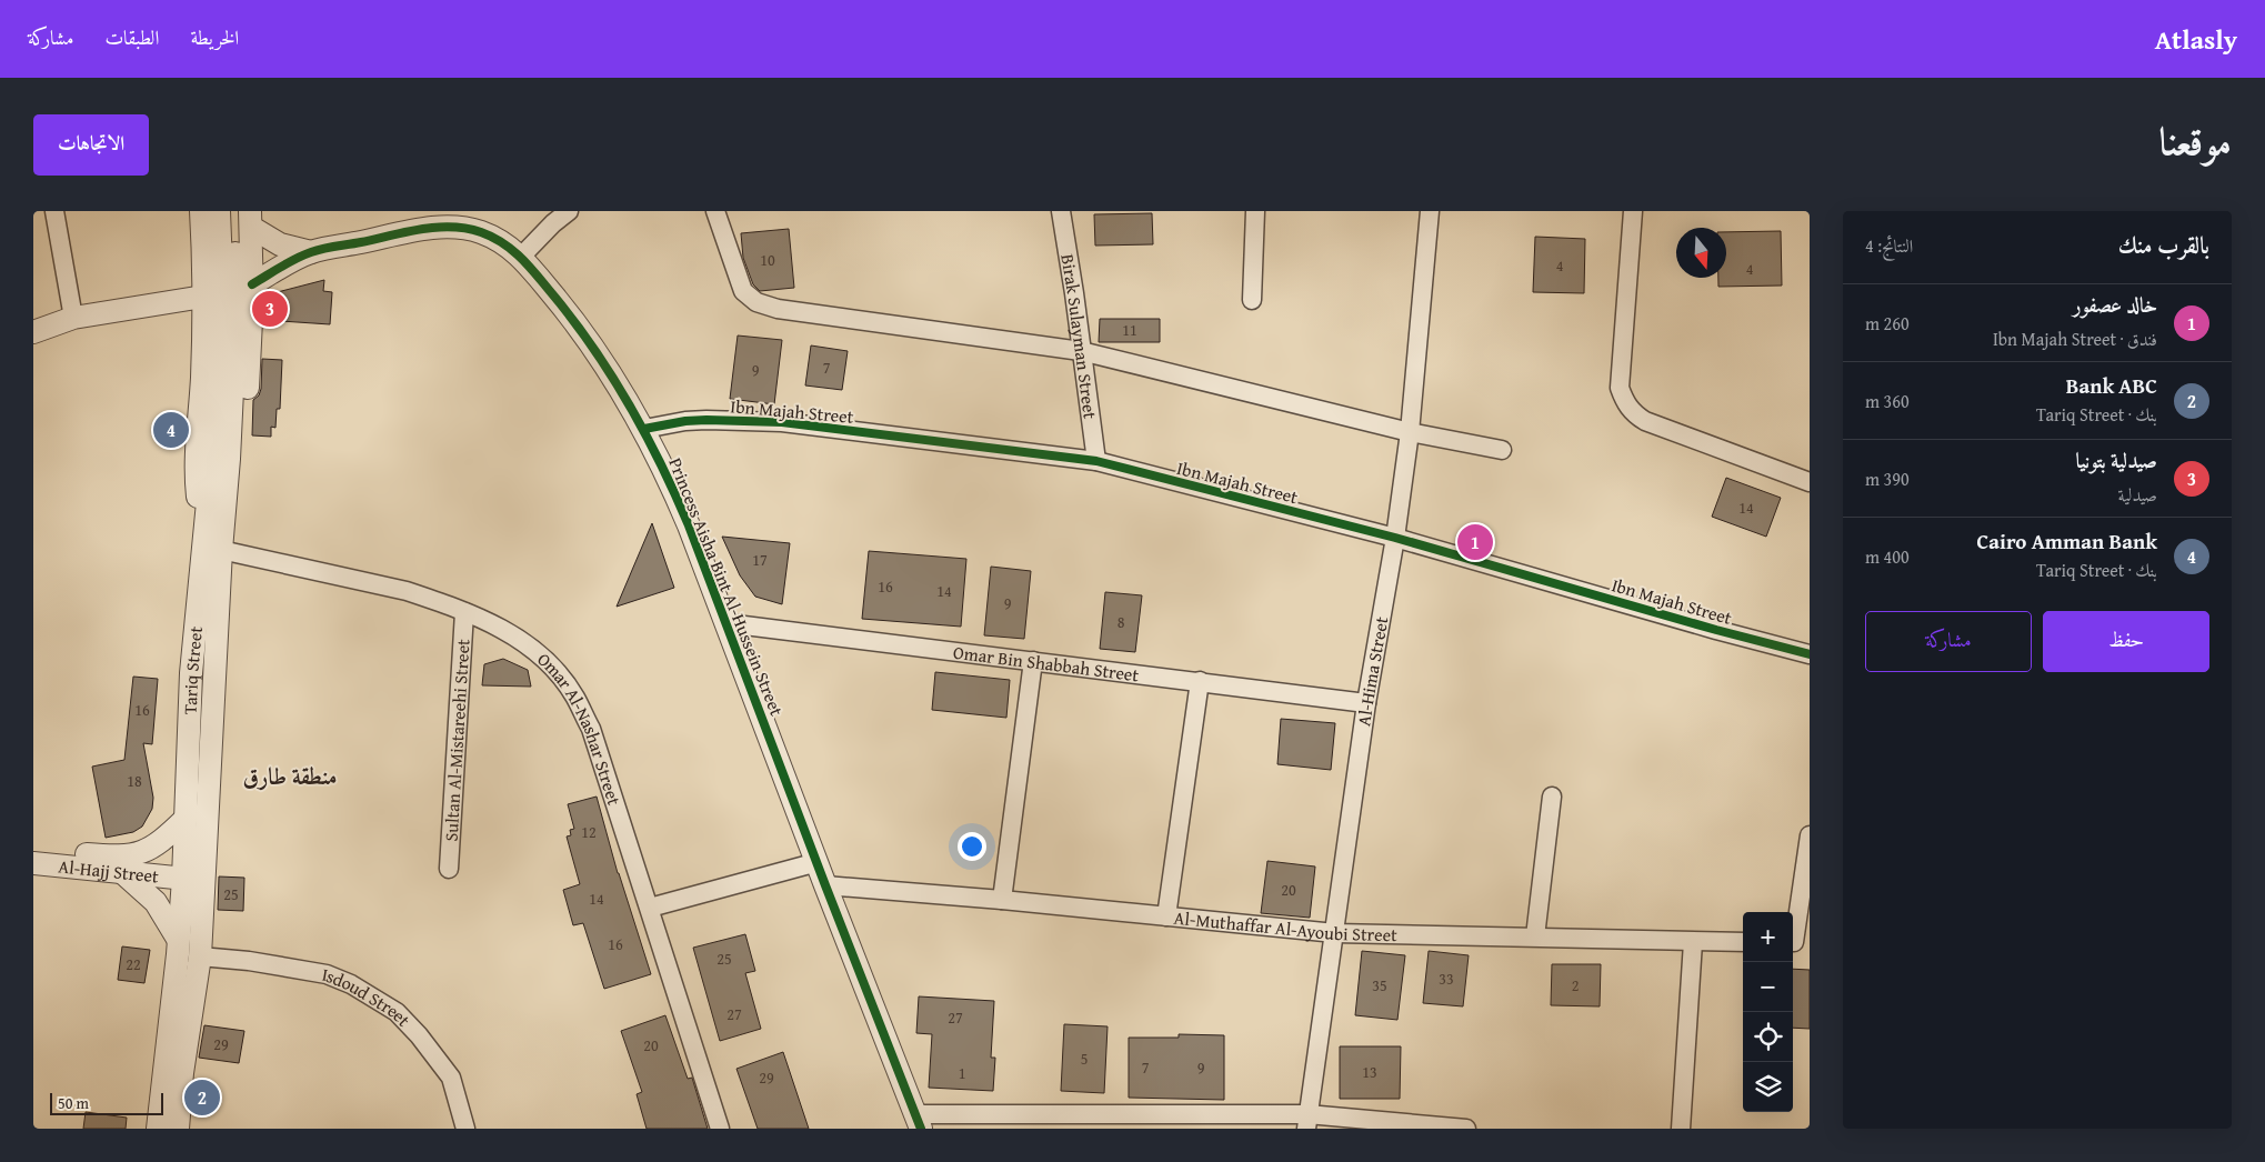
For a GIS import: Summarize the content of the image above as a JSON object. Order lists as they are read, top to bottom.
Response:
{
  "streets": {
    "street": [
      "Birak Sulayman Street",
      "Ibn Majah Street",
      "Princess Aisha Bint Al-Hussein Street",
      "Omar Bin Shabbah Street",
      "Tariq Street",
      "Al-Hima Street",
      "Omar Al-Nashar Street",
      "Sultan Al-Mistareehi Street",
      "Al-Hajj Street",
      "Al-Muthaffar Al-Ayoubi Street",
      "Isdoud Street"
    ]
  },
  "crossings": [
    ["Birak Sulayman Street", "Ibn Majah Street"],
    ["Ibn Majah Street", "Princess Aisha Bint Al-Hussein Street"],
    ["Ibn Majah Street", "Al-Hima Street"],
    ["Princess Aisha Bint Al-Hussein Street", "Omar Bin Shabbah Street"],
    ["Princess Aisha Bint Al-Hussein Street", "Al-Muthaffar Al-Ayoubi Street"],
    ["Omar Bin Shabbah Street", "Al-Hima Street"],
    ["Tariq Street", "Omar Al-Nashar Street"],
    ["Tariq Street", "Al-Hajj Street"],
    ["Tariq Street", "Isdoud Street"],
    ["Al-Hima Street", "Al-Muthaffar Al-Ayoubi Street"],
    ["Omar Al-Nashar Street", "Sultan Al-Mistareehi Street"]
  ],
  "districts": ["منطقة طارق"],
  "house_numbers": [
    "10",
    "4",
    "4",
    "11",
    "7",
    "9",
    "14",
    "17",
    "16",
    "14",
    "9",
    "8",
    "16",
    "18",
    "12",
    "20",
    "25",
    "14",
    "16",
    "25",
    "22",
    "33",
    "35",
    "2",
    "27",
    "27",
    "29",
    "20",
    "5",
    "7",
    "9",
    "13",
    "1",
    "29"
  ],
  "scale_bar": "50 m",
  "north": "bottom",
  "page": {
    "header": "Atlasly",
    "nav": ["الخريطة", "الطبقات", "مشاركة"],
    "title": "موقعنا",
    "buttons": [
      "الاتجاهات",
      ["حفظ", "مشاركة"]
    ],
    "heading": ["بالقرب منك", "النتائج: 4"],
    "list": [
      {
        "mark": "1",
        "name": "خالد عصفور",
        "note": "فندق · Ibn Majah Street",
        "value": "260 m"
      },
      {
        "mark": "2",
        "name": "Bank ABC",
        "note": "بنك · Tariq Street",
        "value": "360 m"
      },
      {
        "mark": "3",
        "name": "صيدلية بتونيا",
        "note": "صيدلية",
        "value": "390 m"
      },
      {
        "mark": "4",
        "name": "Cairo Amman Bank",
        "note": "بنك · Tariq Street",
        "value": "400 m"
      }
    ],
    "pins": [
      "3",
      "4",
      "1",
      "2"
    ],
    "map_buttons": ["+", "−"],
    "scale": "50 m"
  }
}
